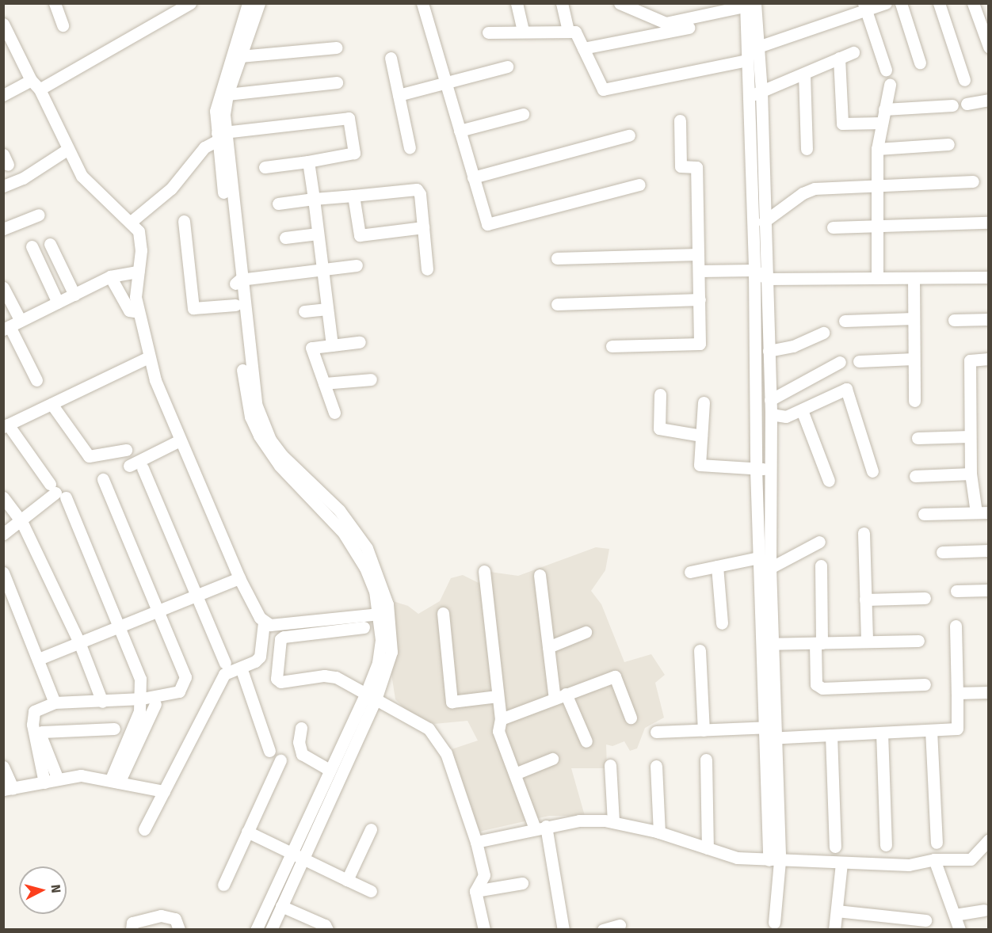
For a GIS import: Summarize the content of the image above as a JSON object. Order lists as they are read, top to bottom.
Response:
{
  "north": "right"
}
